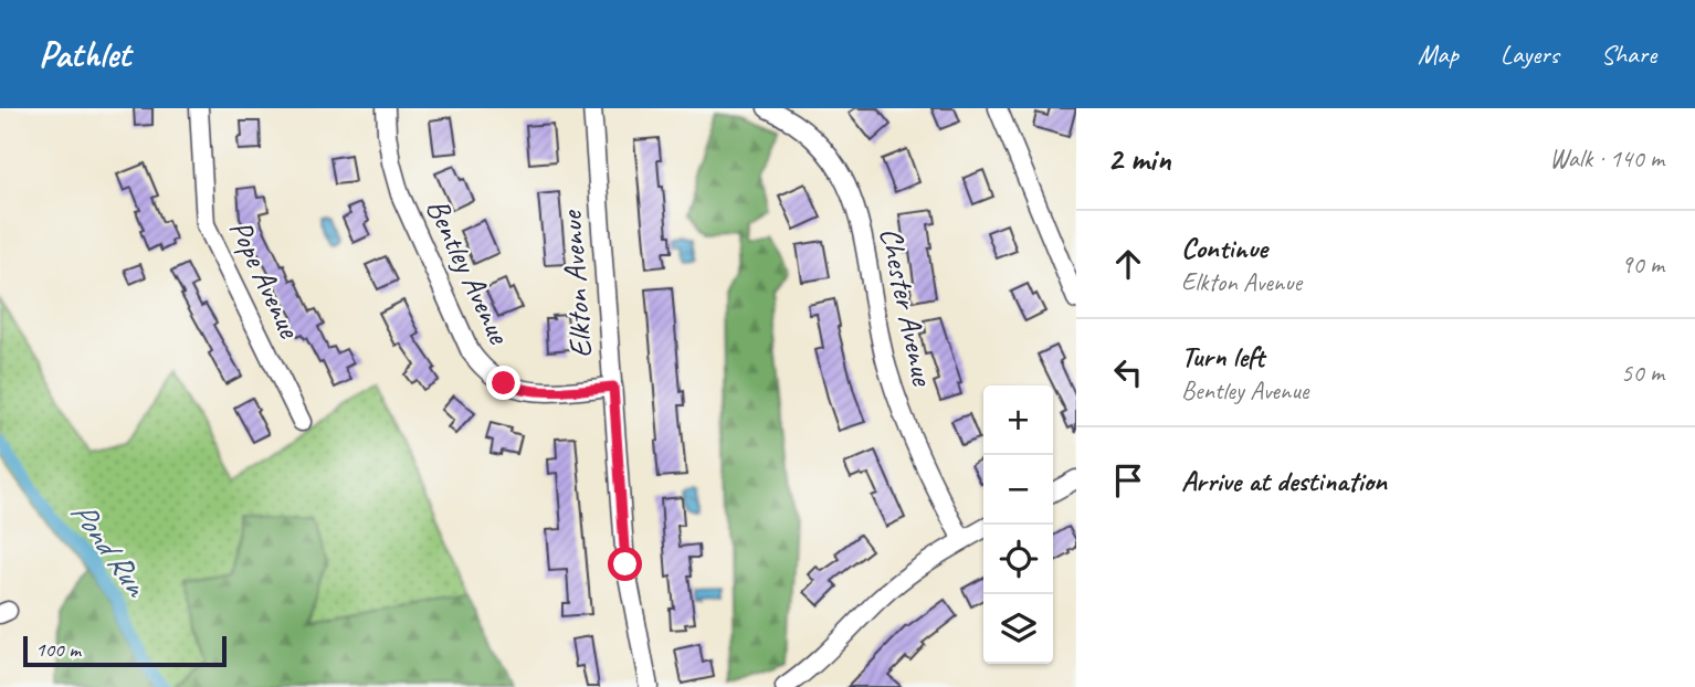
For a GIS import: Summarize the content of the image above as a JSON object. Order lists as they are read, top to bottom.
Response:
{
  "streets": {
    "street": [
      "Bentley Avenue",
      "Pope Avenue",
      "Elkton Avenue",
      "Chester Avenue"
    ]
  },
  "crossings": [
    ["Bentley Avenue", "Elkton Avenue"]
  ],
  "water": ["Pond Run"],
  "scale_bar": "100 m",
  "page": {
    "header": "Pathlet",
    "nav": ["Map", "Layers", "Share"],
    "heading": ["2 min", "Walk · 140 m"],
    "list": [
      ["Continue", "Elkton Avenue", "90 m"],
      ["Turn left", "Bentley Avenue", "50 m"],
      "Arrive at destination"
    ],
    "map_buttons": ["+", "−"],
    "scale": "100 m"
  }
}
